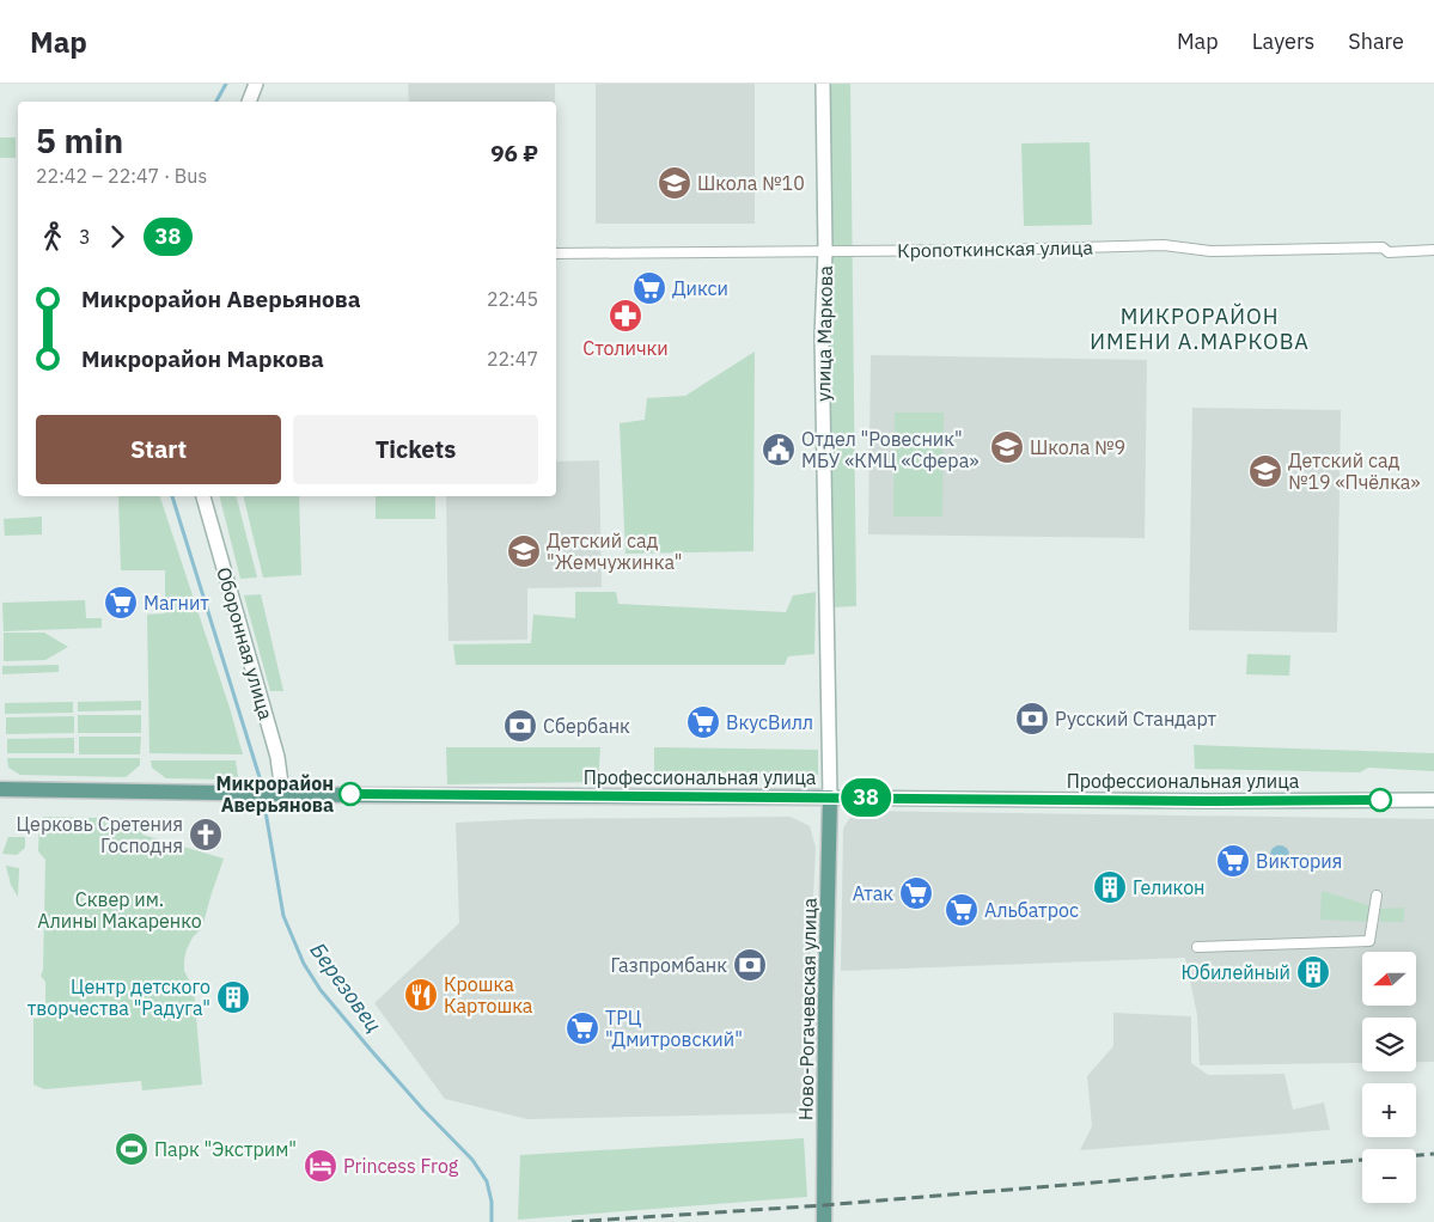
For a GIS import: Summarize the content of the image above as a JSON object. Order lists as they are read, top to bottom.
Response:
{
  "streets": {
    "main road": ["Профессиональная улица", "Ново-Рогачевская улица"],
    "street": ["Кропоткинская улица", "улица Маркова", "Оборонная улица"]
  },
  "crossings": [
    ["Кропоткинская улица", "улица Маркова"],
    ["улица Маркова", "Профессиональная улица"],
    ["улица Маркова", "Ново-Рогачевская улица"],
    ["Оборонная улица", "Профессиональная улица"],
    ["Профессиональная улица", "Ново-Рогачевская улица"]
  ],
  "districts": ["МИКРОРАЙОН ИМЕНИ А.МАРКОВА"],
  "water": ["Березовец"],
  "parks": ["Сквер им. Алины Макаренко"],
  "places": {
    "school or university": [
      "Школа №10",
      "Школа №9",
      "Детский сад №19 «Пчёлка»",
      "Детский сад \"Жемчужинка\""
    ],
    "supermarket": [
      "Дикси",
      "Магнит",
      "ВкусВилл",
      "Виктория",
      "Атак",
      "Альбатрос",
      "ТРЦ \"Дмитровский\""
    ],
    "pharmacy": ["Столички"],
    "public building": ["Отдел \"Ровесник\" МБУ «КМЦ «Сфера»"],
    "bank": ["Русский Стандарт", "Сбербанк", "Газпромбанк"],
    "other": ["Микрорайон Аверьянова"],
    "church": ["Церковь Сретения Господня"],
    "building": ["Геликон", "Юбилейный", "Центр детского творчества \"Радуга\""],
    "restaurant": ["Крошка Картошка"],
    "sports": ["Парк \"Экстрим\""],
    "hotel": ["Princess Frog"]
  },
  "lines": ["bus line 38"],
  "north": "left",
  "page": {
    "header": "Map",
    "nav": ["Map", "Layers", "Share"],
    "on_map": "38",
    "heading": ["5 min", "22:42 – 22:47 · Bus", "96 ₽"],
    "legs": ["3", "38"],
    "list": [
      {
        "name": "Микрорайон Аверьянова",
        "value": "22:45"
      },
      {
        "name": "Микрорайон Маркова",
        "value": "22:47"
      }
    ],
    "buttons": ["Start", "Tickets"],
    "map_buttons": ["+", "−"]
  }
}
